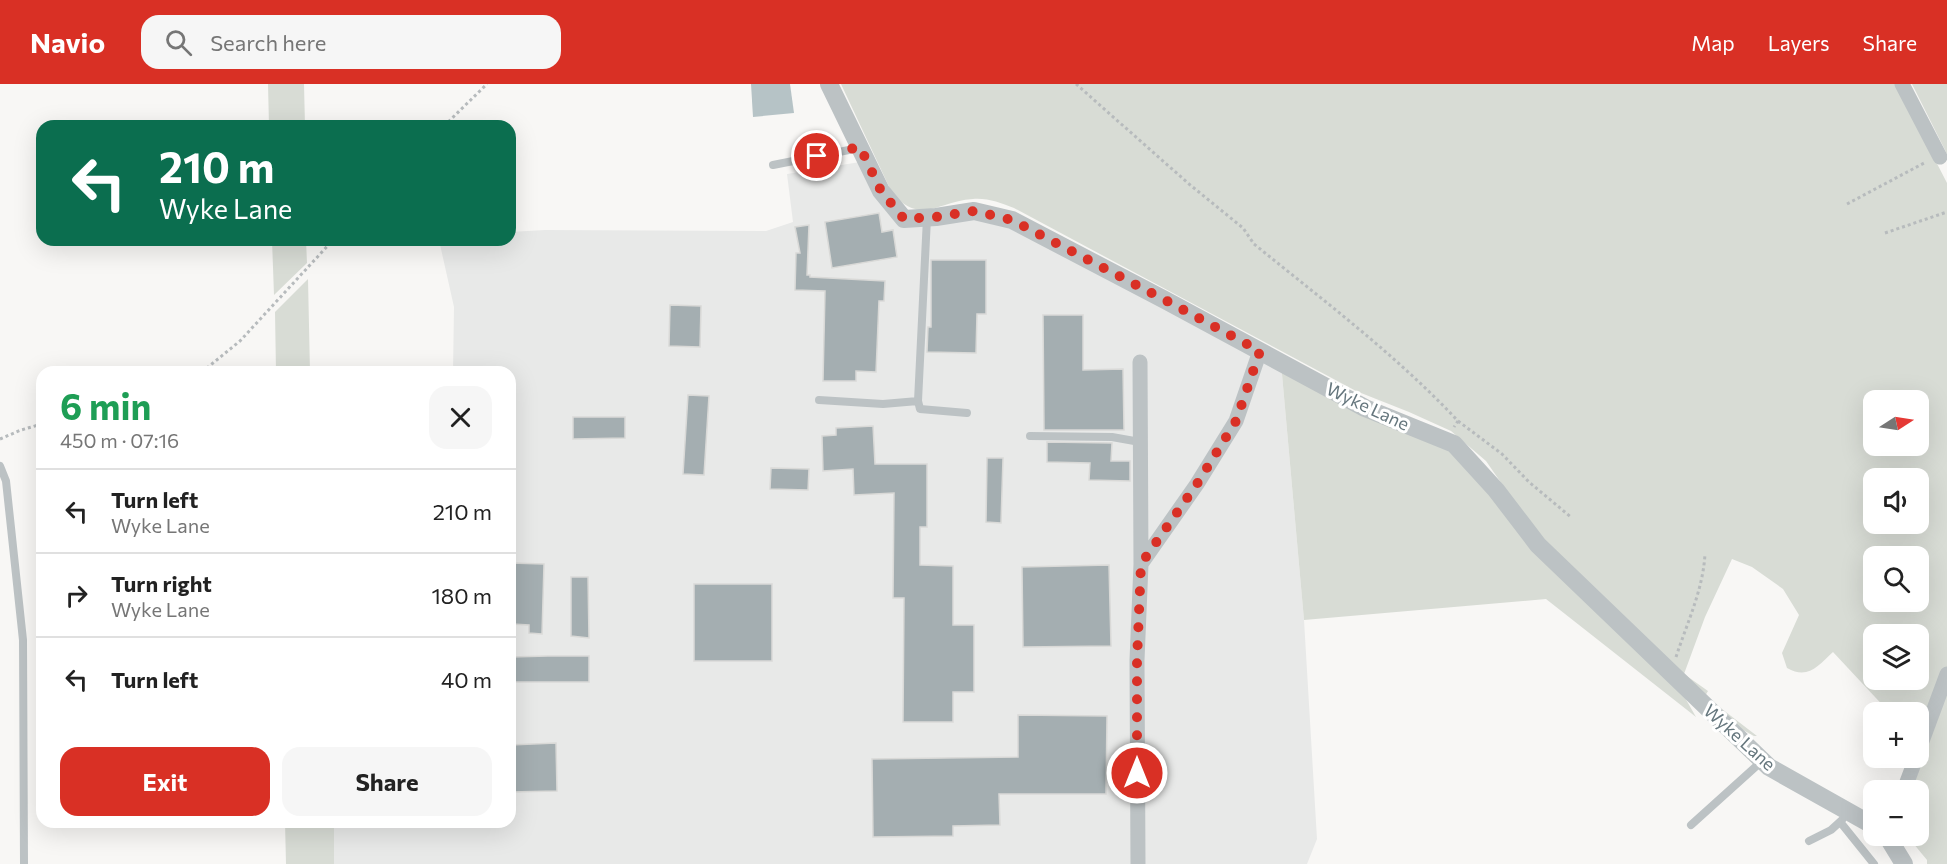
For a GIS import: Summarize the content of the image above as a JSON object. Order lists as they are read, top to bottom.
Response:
{
  "streets": {
    "street": ["Wyke Lane"]
  },
  "north": "right",
  "page": {
    "header": "Navio",
    "search": "Search here",
    "nav": ["Map", "Layers", "Share"],
    "turn": ["210 m", "Wyke Lane"],
    "heading": ["6 min", "450 m · 07:16"],
    "map_buttons": ["+", "−"],
    "list": [
      {
        "name": "Turn left",
        "note": "Wyke Lane",
        "value": "210 m"
      },
      {
        "name": "Turn right",
        "note": "Wyke Lane",
        "value": "180 m"
      },
      {
        "name": "Turn left",
        "value": "40 m"
      }
    ],
    "buttons": ["Exit", "Share"]
  }
}
